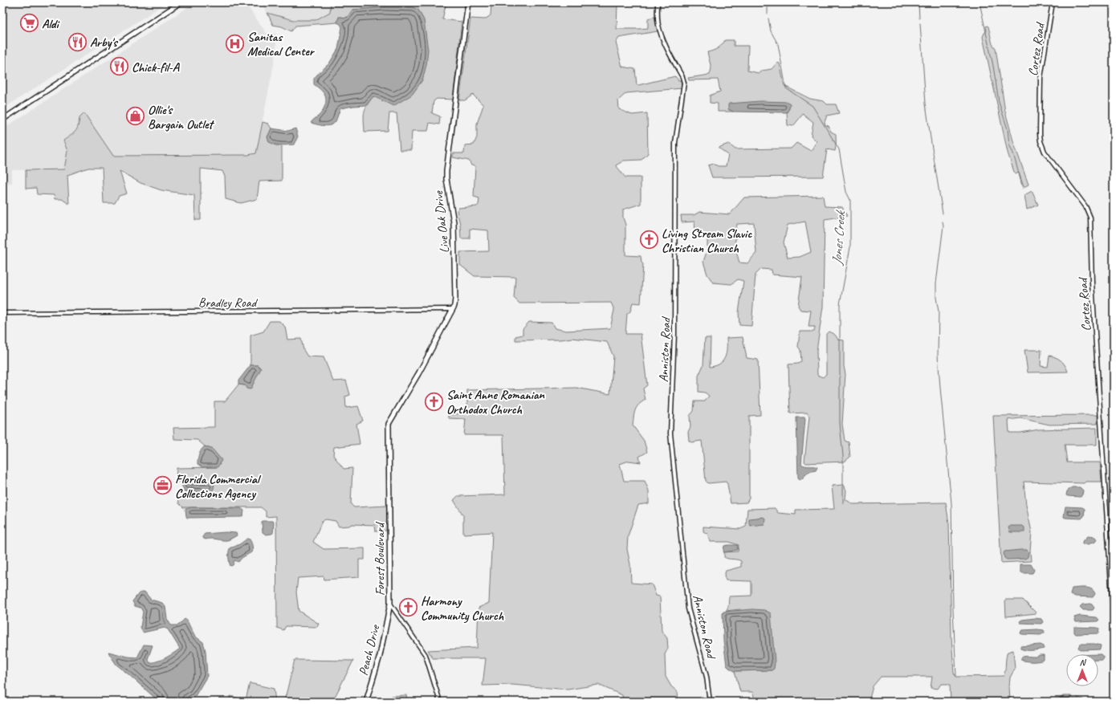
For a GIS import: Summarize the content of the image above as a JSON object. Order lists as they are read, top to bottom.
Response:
{
  "streets": {
    "main road": ["Live Oak Drive", "Forest Boulevard", "Peach Drive"],
    "street": ["Cortez Road", "Bradley Road", "Anniston Road"]
  },
  "crossings": [
    ["Live Oak Drive", "Bradley Road"],
    ["Live Oak Drive", "Forest Boulevard"],
    ["Forest Boulevard", "Peach Drive"]
  ],
  "water": ["Jones Creek"],
  "places": {
    "supermarket": ["Aldi"],
    "restaurant": ["Arby's", "Chick-fil-A"],
    "hospital": ["Sanitas Medical Center"],
    "shop": ["Ollie's Bargain Outlet"],
    "church": ["Living Stream Slavic Christian Church", "Saint Anne Romanian Orthodox Church", "Harmony Community Church"],
    "office": ["Florida Commercial Collections Agency"]
  },
  "north": "top"
}
